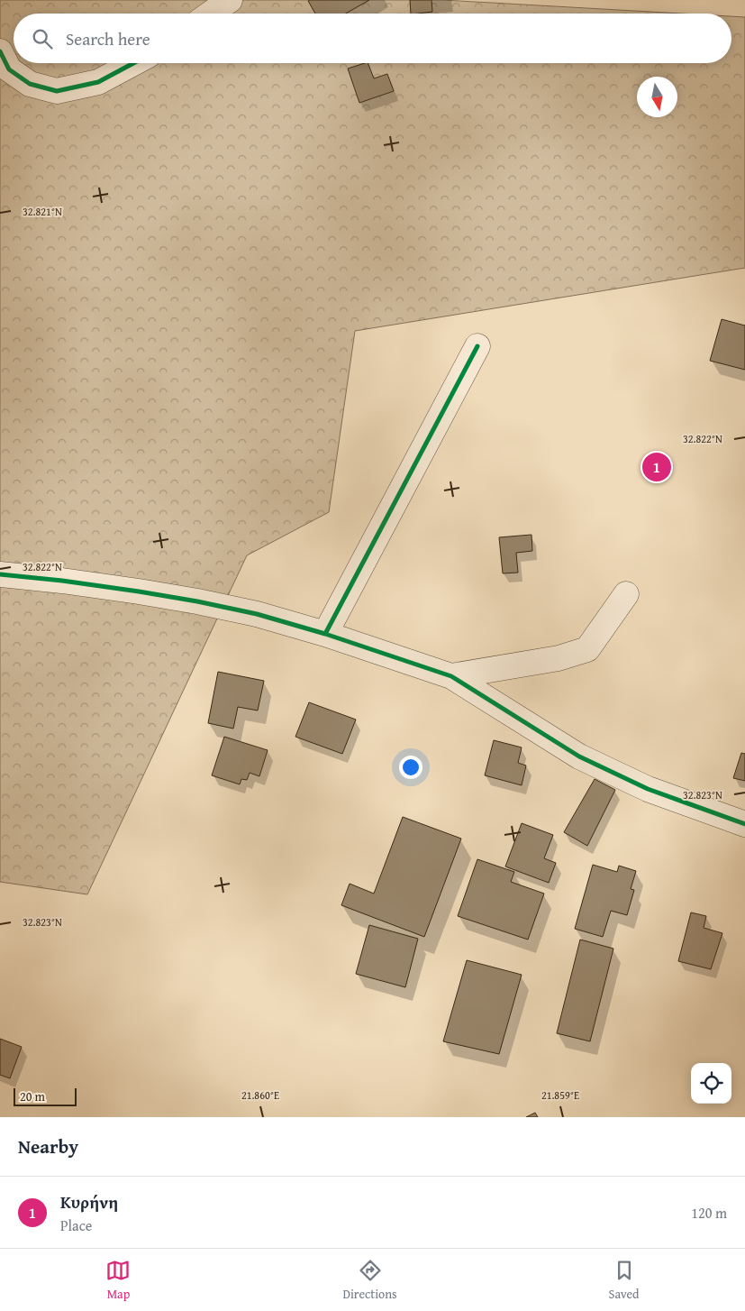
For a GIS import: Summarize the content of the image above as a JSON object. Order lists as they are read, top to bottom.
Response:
{
  "scale_bar": "20 m",
  "north": "bottom",
  "page": {
    "search": "Search here",
    "pins": "1",
    "scale": "20 m",
    "heading": "Nearby",
    "list": [
      {
        "mark": "1",
        "name": "Κυρήνη",
        "note": "Place",
        "value": "120 m"
      }
    ],
    "nav": ["Map", "Directions", "Saved"]
  },
  "coordinates": [
    "32.821°N",
    "32.822°N",
    "32.823°N",
    "21.860°E",
    "21.859°E"
  ]
}
